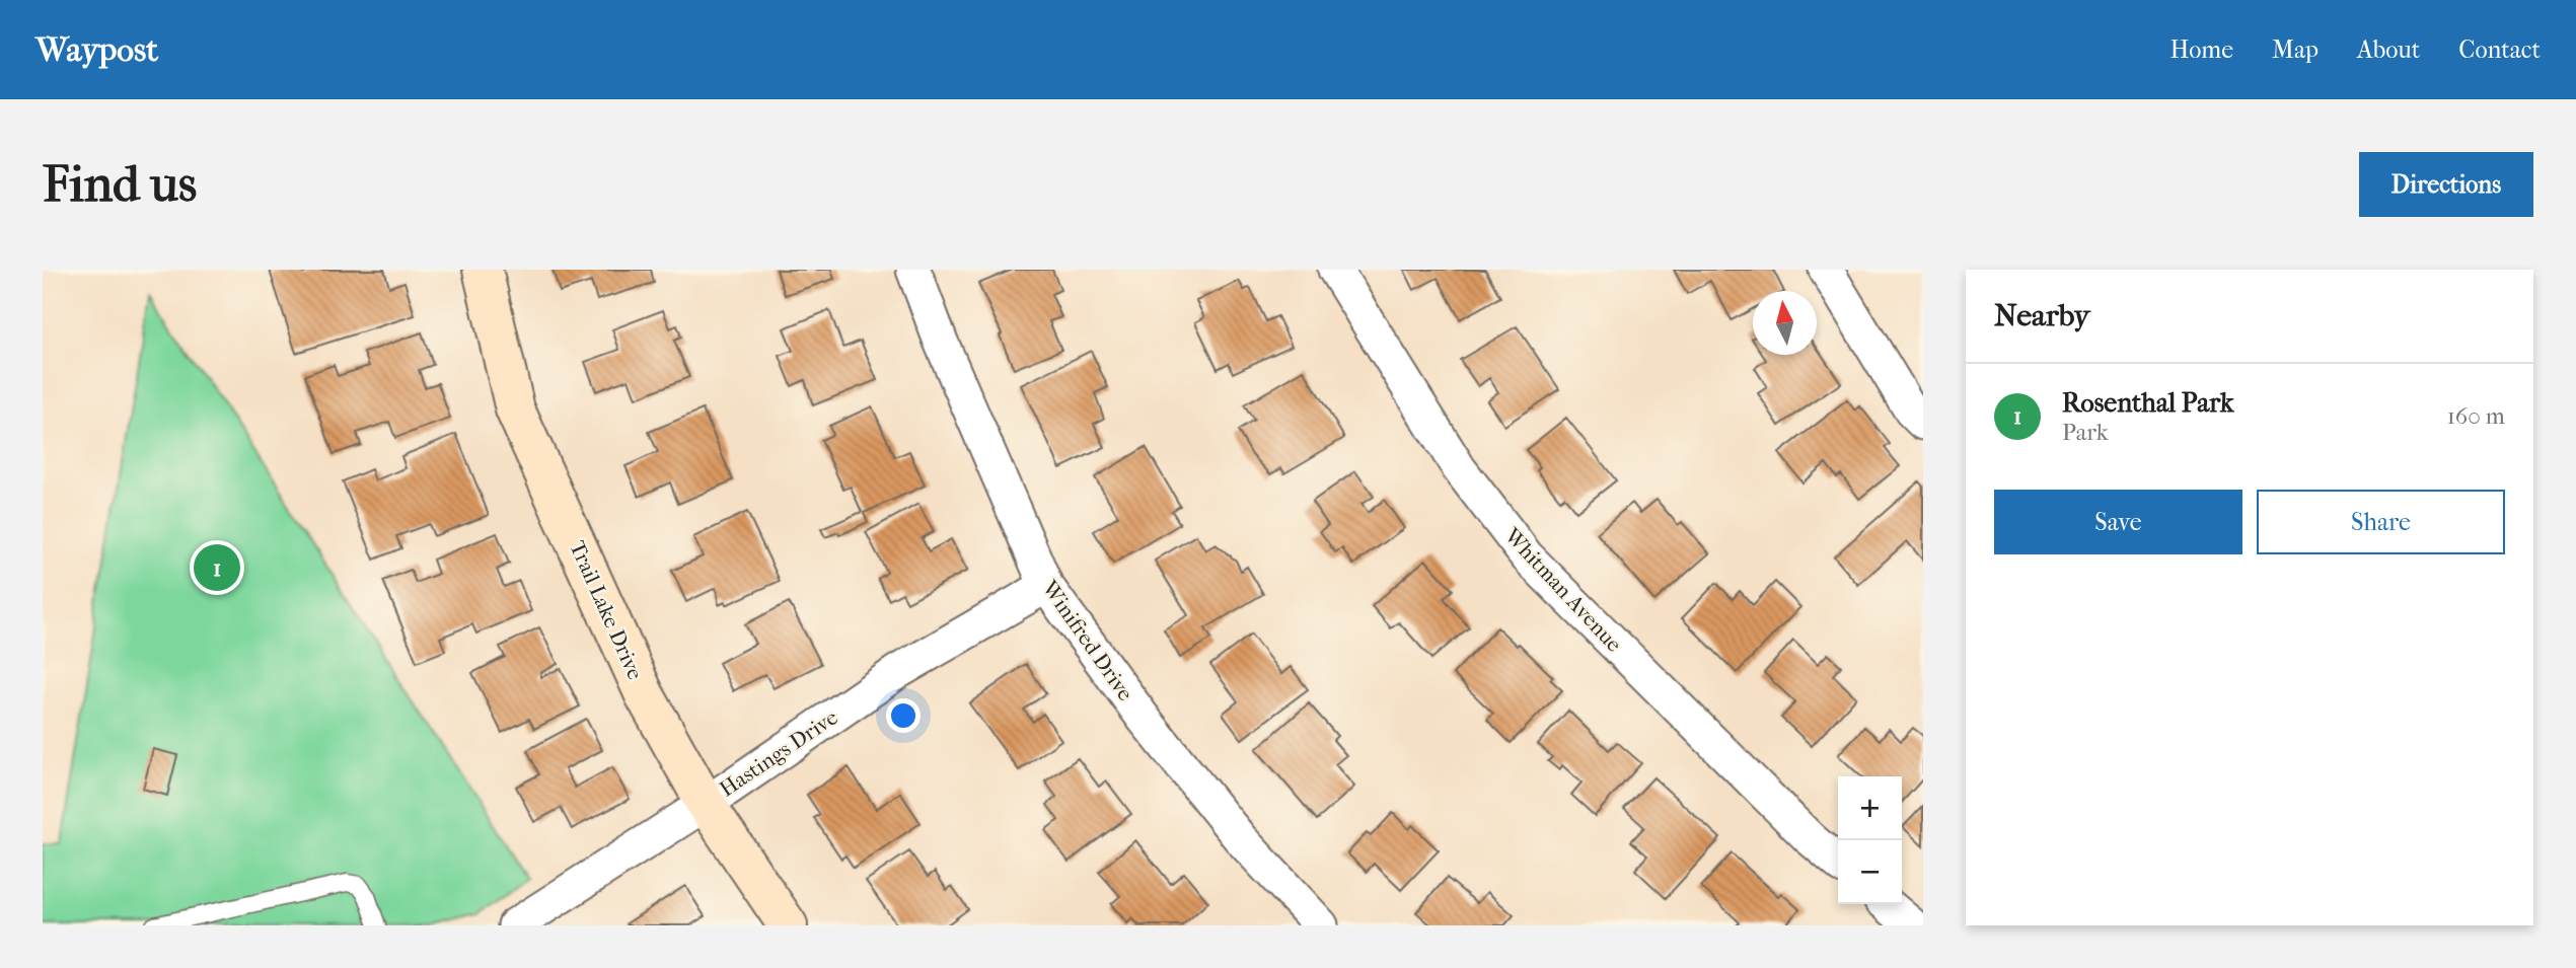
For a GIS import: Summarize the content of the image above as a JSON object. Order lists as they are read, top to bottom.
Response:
{
  "streets": {
    "street": [
      "Whitman Avenue",
      "Trail Lake Drive",
      "Winifred Drive",
      "Hastings Drive"
    ]
  },
  "crossings": [
    ["Trail Lake Drive", "Hastings Drive"],
    ["Winifred Drive", "Hastings Drive"]
  ],
  "north": "top",
  "page": {
    "header": "Waypost",
    "nav": [
      "Home",
      "Map",
      "About",
      "Contact"
    ],
    "buttons": [
      "Directions",
      ["Save", "Share"]
    ],
    "title": "Find us",
    "heading": "Nearby",
    "list": [
      {
        "mark": "1",
        "name": "Rosenthal Park",
        "note": "Park",
        "value": "160 m"
      }
    ],
    "pins": "1",
    "map_buttons": ["+", "−"]
  }
}
